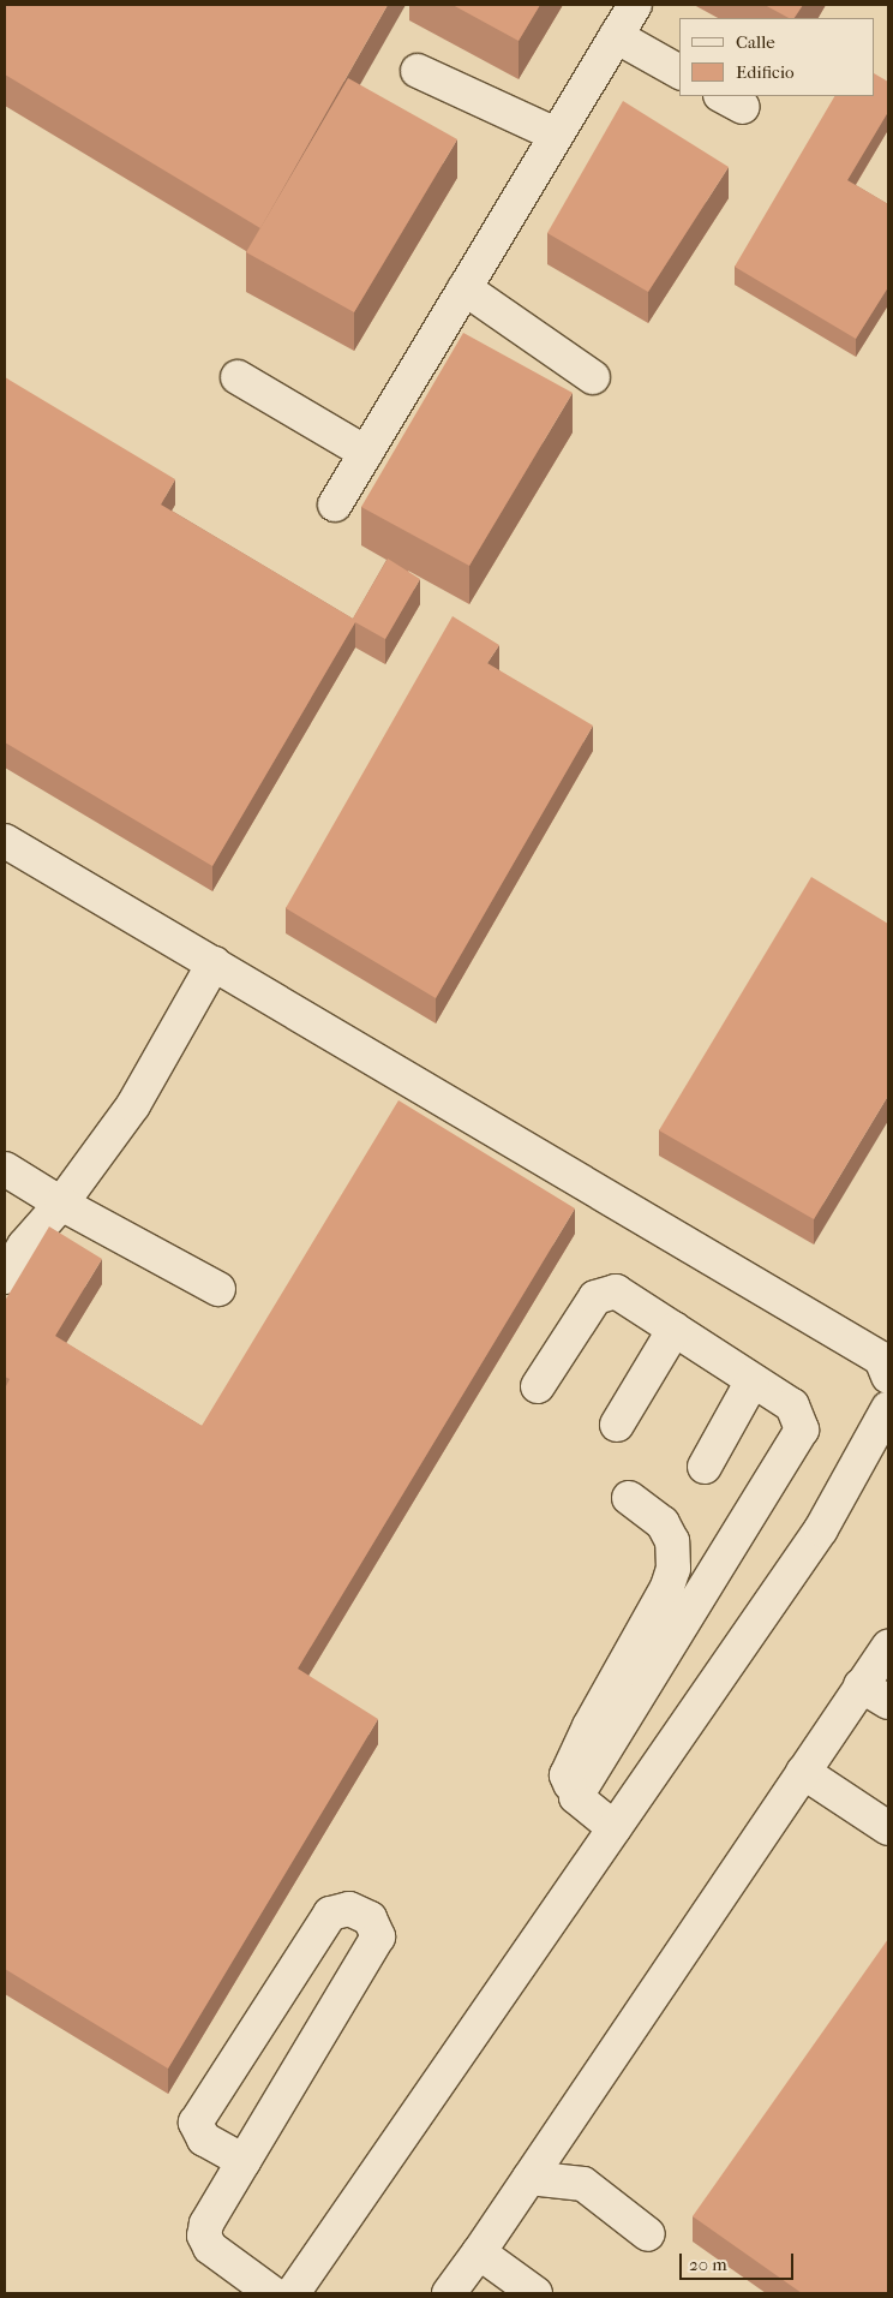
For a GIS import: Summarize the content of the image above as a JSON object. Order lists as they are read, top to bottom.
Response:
{
  "legend": ["Calle", "Edificio"],
  "scale_bar": "20 m"
}
